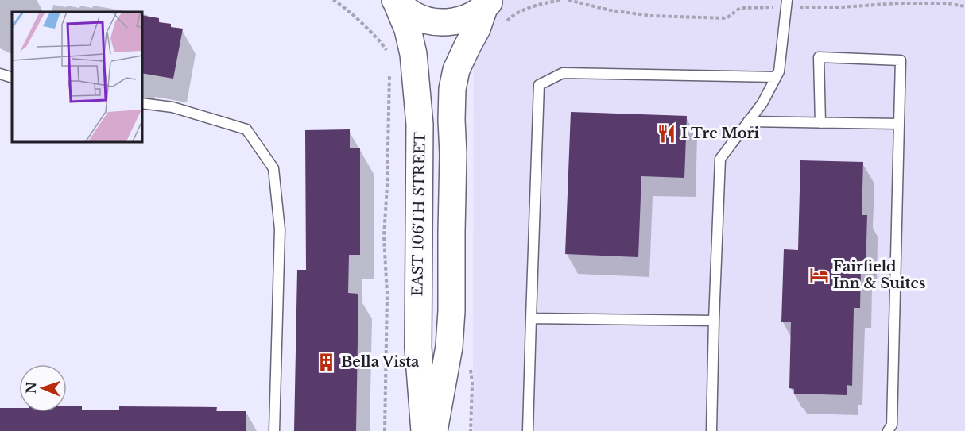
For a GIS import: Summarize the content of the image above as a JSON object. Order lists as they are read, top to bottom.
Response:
{
  "streets": {
    "main road": ["EAST 106TH STREET"]
  },
  "places": {
    "restaurant": ["I Tre Mori"],
    "hotel": ["Fairfield Inn & Suites"],
    "building": ["Bella Vista"]
  },
  "north": "left"
}
